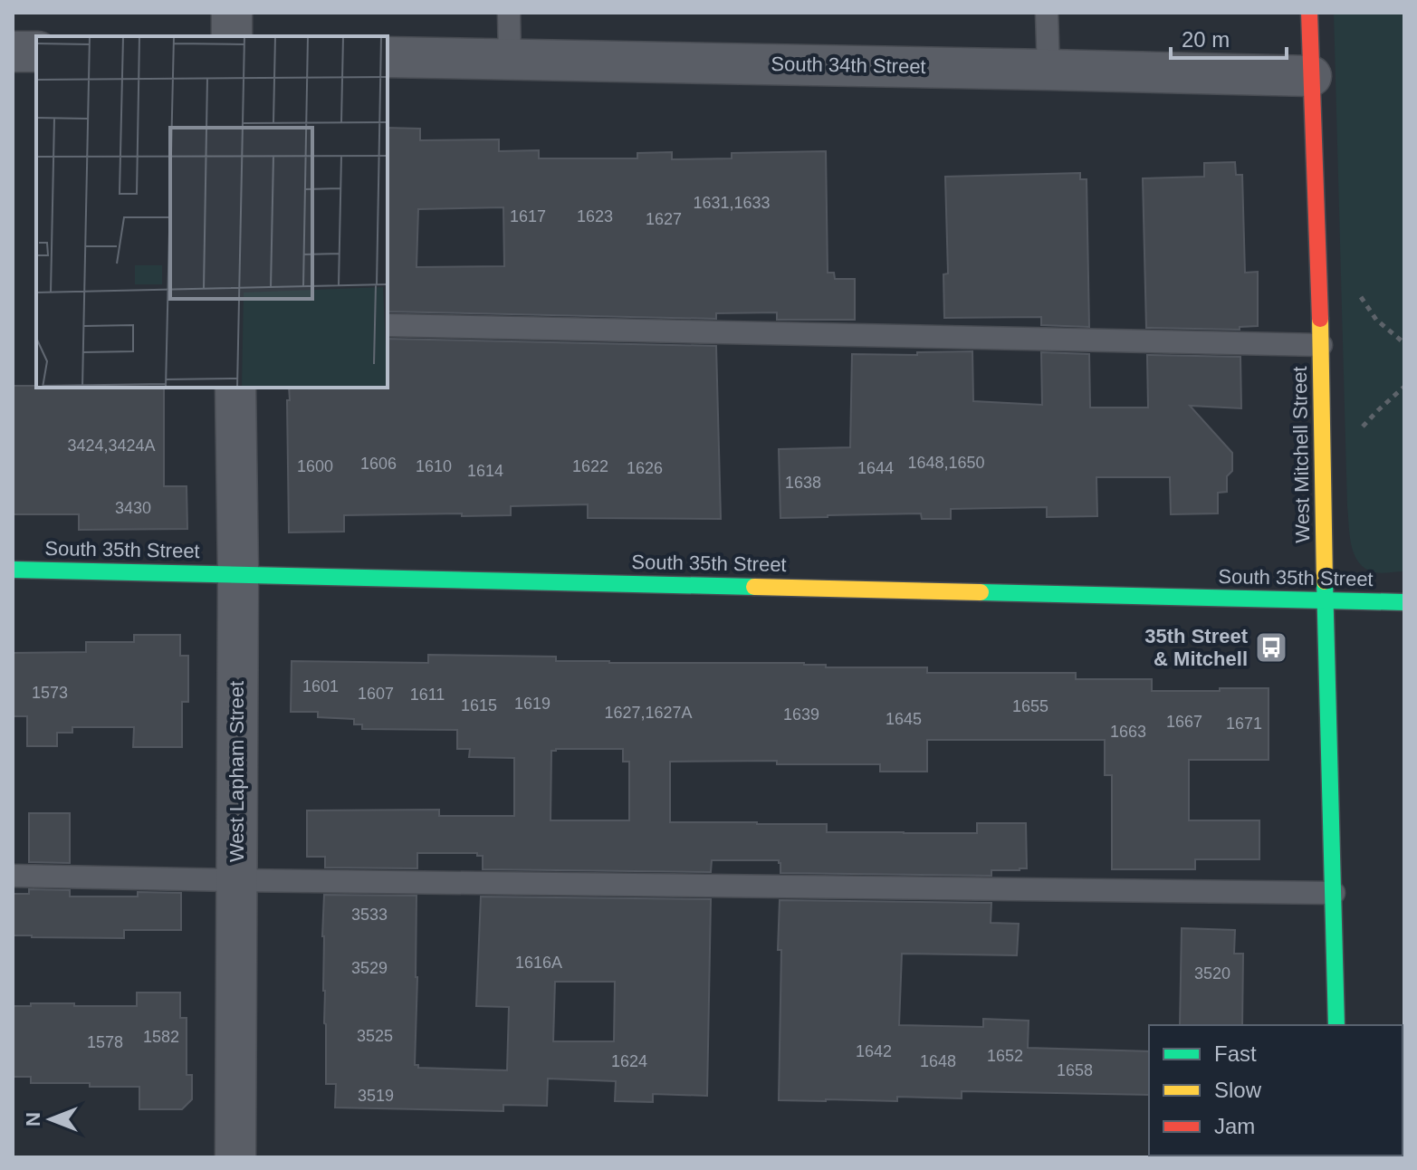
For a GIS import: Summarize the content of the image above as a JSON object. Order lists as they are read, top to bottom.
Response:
{
  "streets": {
    "main road": ["West Mitchell Street", "South 35th Street"],
    "street": ["South 34th Street", "West Lapham Street"]
  },
  "crossings": [
    ["South 34th Street", "West Mitchell Street"],
    ["West Mitchell Street", "South 35th Street"],
    ["South 35th Street", "West Lapham Street"]
  ],
  "places": {
    "bus stop": ["35th Street & Mitchell"]
  },
  "house_numbers": [
    "1631,1633",
    "1617",
    "1623",
    "1627",
    "3424,3424A",
    "1648,1650",
    "1606",
    "1600",
    "1610",
    "1622",
    "1626",
    "1644",
    "1614",
    "1638",
    "3430",
    "1601",
    "1573",
    "1607",
    "1611",
    "1619",
    "1615",
    "1655",
    "1627,1627A",
    "1639",
    "1645",
    "1667",
    "1671",
    "1663",
    "3533",
    "1616A",
    "3529",
    "3520",
    "3525",
    "1582",
    "1578",
    "1642",
    "1652",
    "1624",
    "1648",
    "1658",
    "3519"
  ],
  "legend": ["Fast", "Slow", "Jam"],
  "scale_bar": "20 m",
  "north": "left"
}
